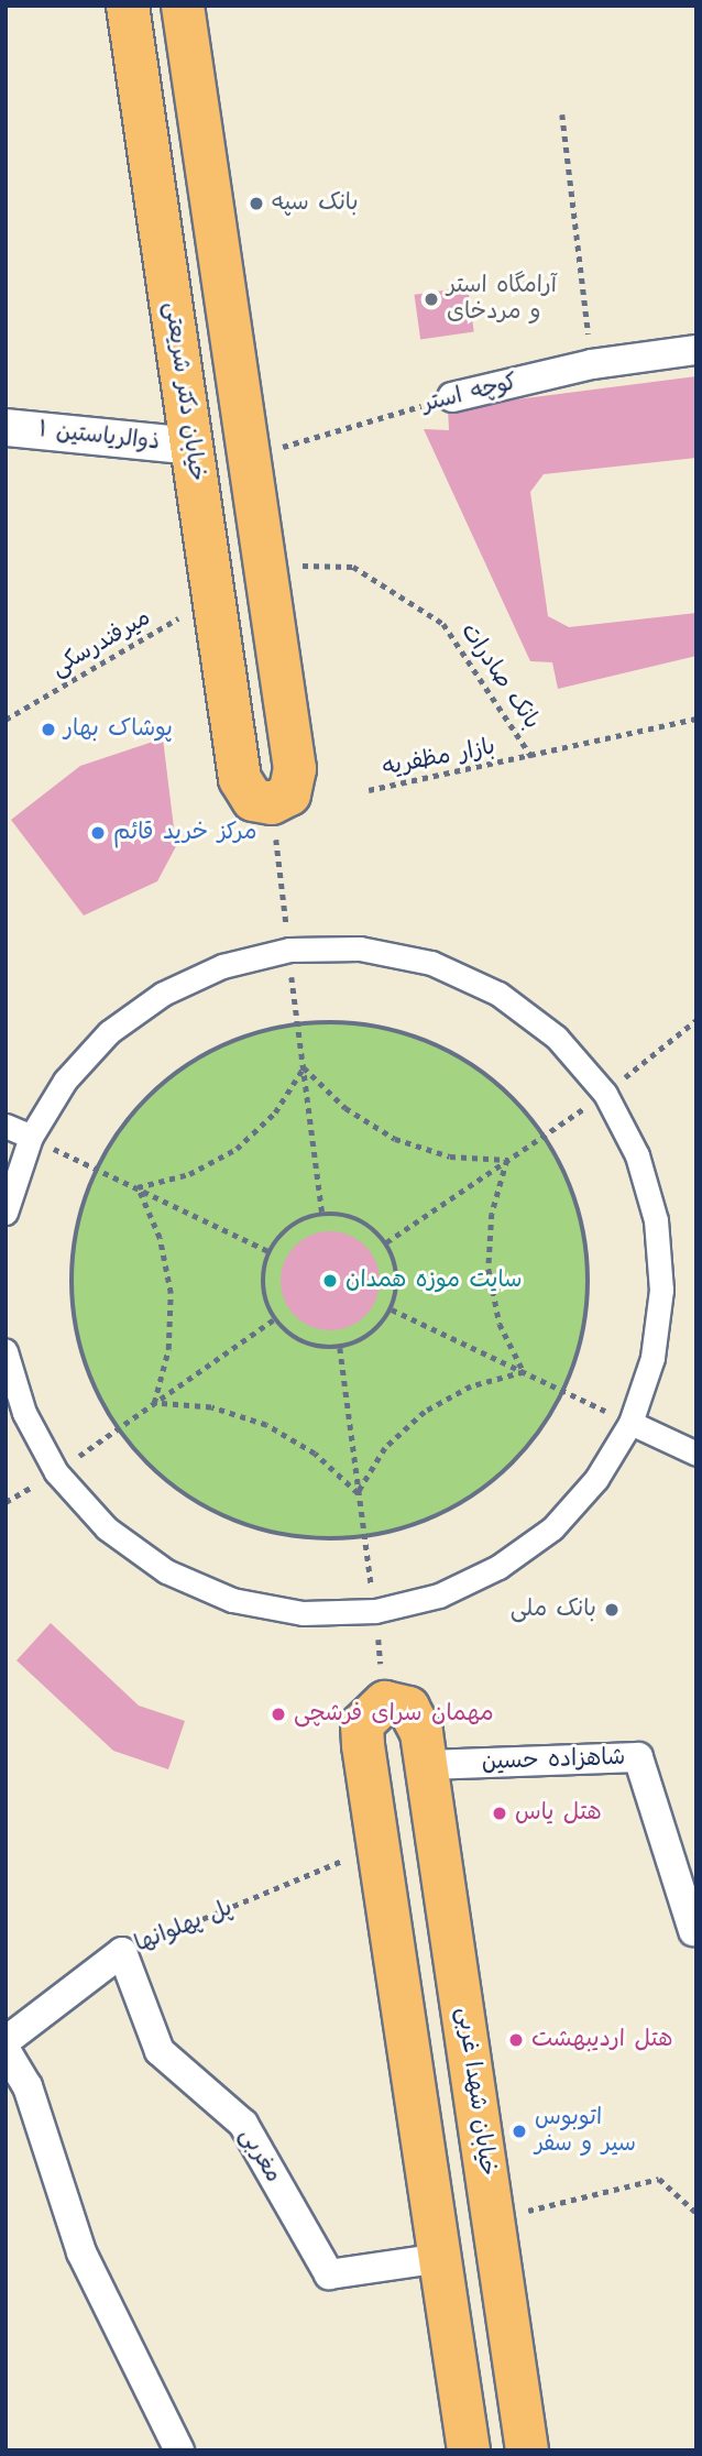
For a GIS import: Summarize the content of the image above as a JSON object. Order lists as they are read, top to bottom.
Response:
{
  "streets": {
    "main road": ["خیابان دکتر شریعتی", "خیابان شهدا غربی"],
    "street": [
      "کوچه استر",
      "ذوالریاستین ۱",
      "شاهزاده حسین",
      "پل پهلوانها",
      "مغربی"
    ],
    "path": ["میرفندرسکی", "بانک صادرات", "بازار مظفریه"]
  },
  "crossings": [
    ["خیابان دکتر شریعتی", "ذوالریاستین ۱"],
    ["خیابان دکتر شریعتی", "میرفندرسکی"],
    ["بانک صادرات", "بازار مظفریه"],
    ["شاهزاده حسین", "خیابان شهدا غربی"],
    ["پل پهلوانها", "مغربی"]
  ],
  "places": [
    "بانک سپه",
    "آرامگاه استر و مردخای",
    "پوشاک بهار",
    "مرکز خرید قائم",
    "سایت موزه همدان",
    "بانک ملی",
    "مهمان سرای فرشچی",
    "هتل یاس",
    "هتل اردیبهشت",
    "اتوبوس سیر و سفر"
  ]
}
